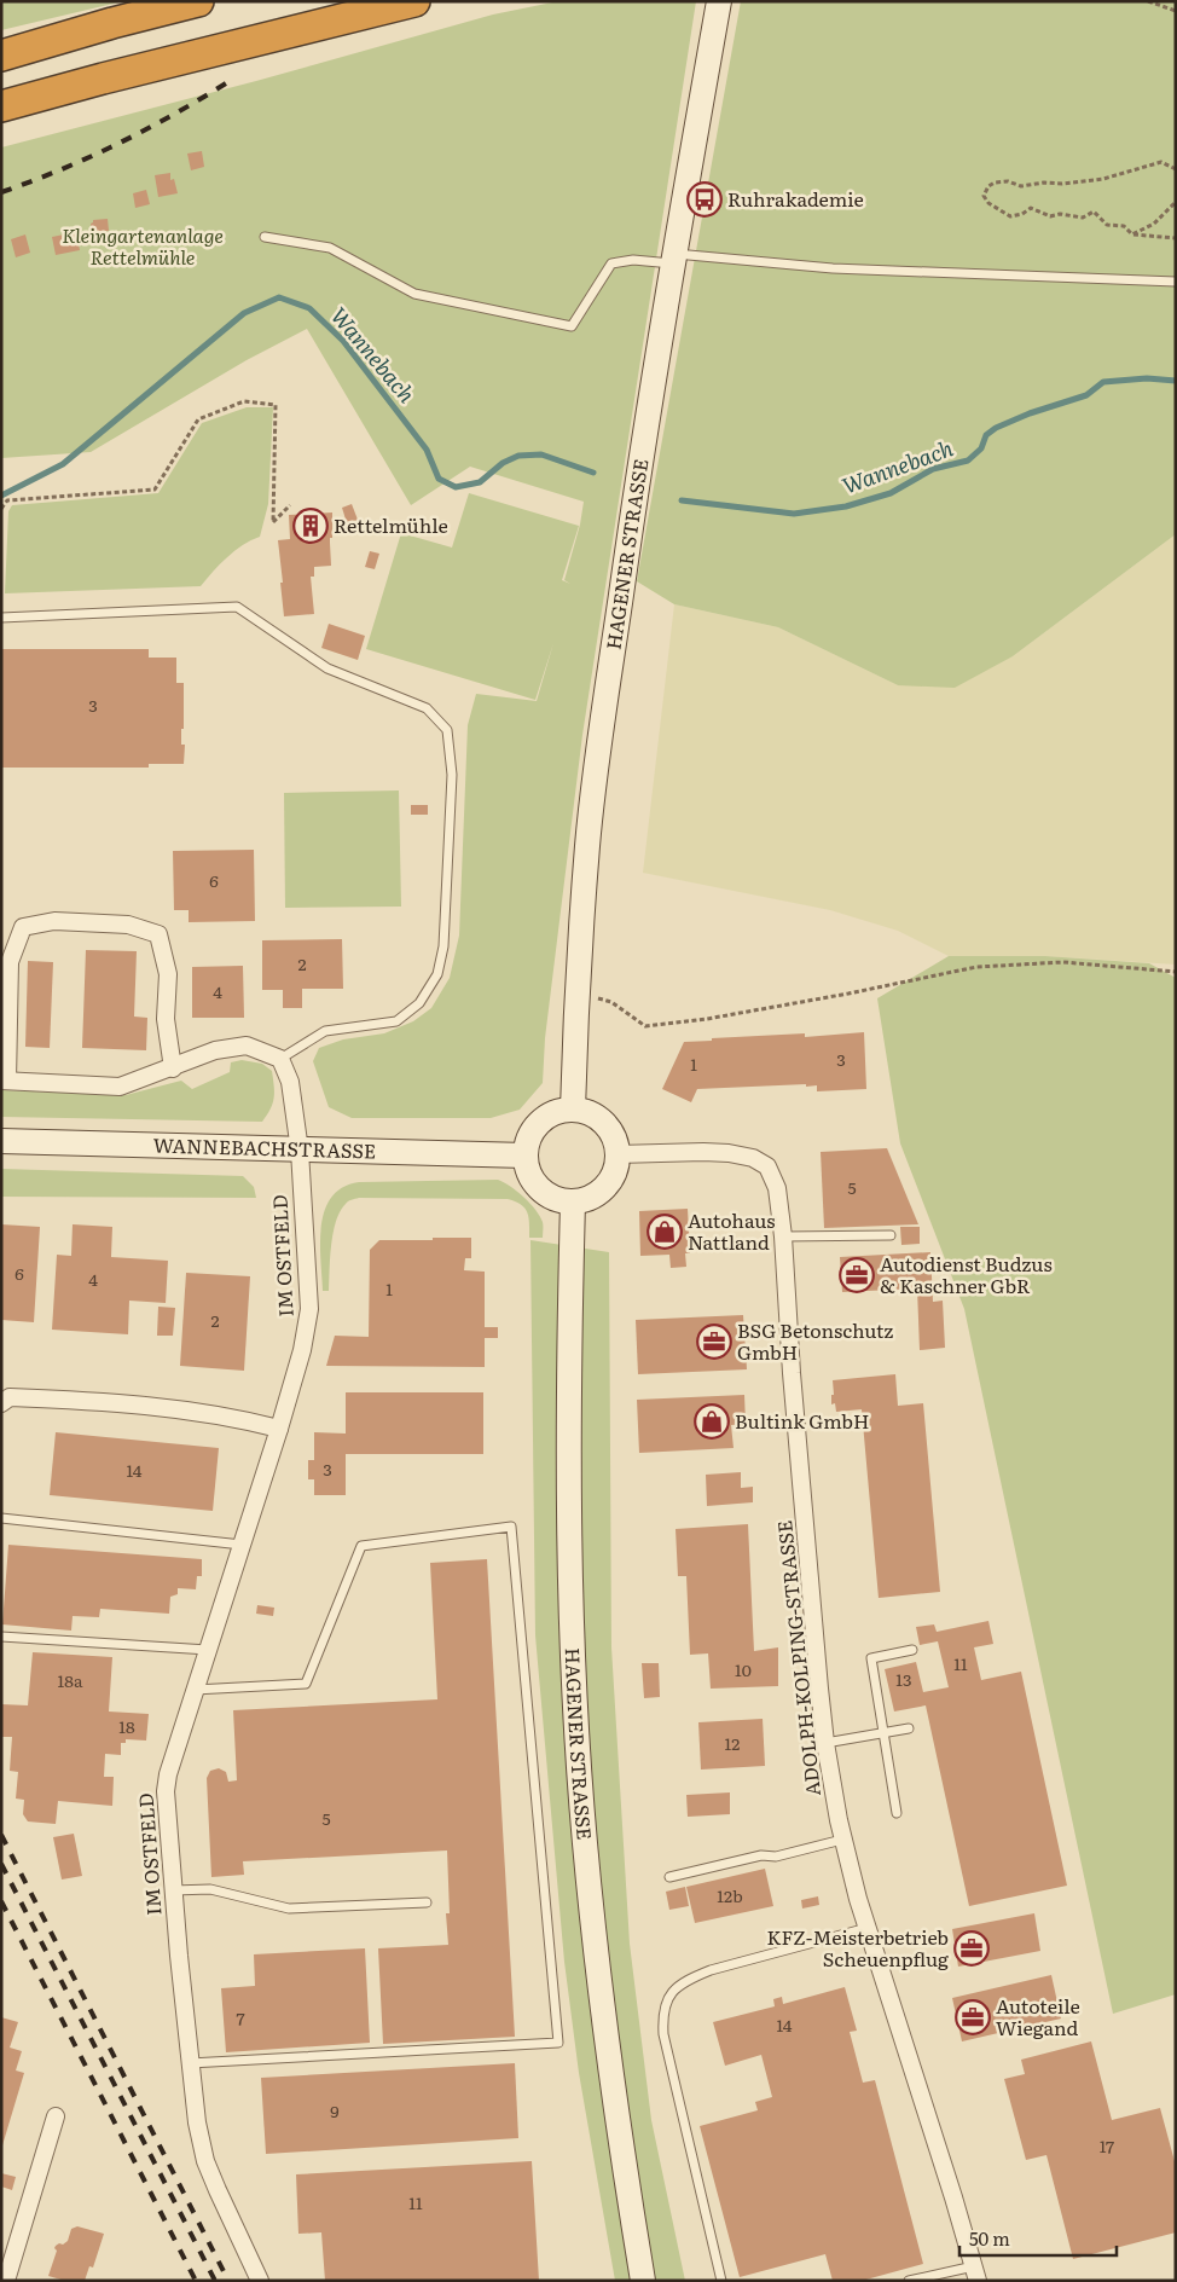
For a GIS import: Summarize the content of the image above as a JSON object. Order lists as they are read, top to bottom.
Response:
{
  "streets": {
    "main road": ["HAGENER STRASSE", "WANNEBACHSTRASSE"],
    "street": ["IM OSTFELD", "ADOLPH-KOLPING-STRASSE"]
  },
  "crossings": [
    ["HAGENER STRASSE", "WANNEBACHSTRASSE"],
    ["HAGENER STRASSE", "ADOLPH-KOLPING-STRASSE"],
    ["WANNEBACHSTRASSE", "IM OSTFELD"],
    ["WANNEBACHSTRASSE", "ADOLPH-KOLPING-STRASSE"]
  ],
  "water": ["Wannebach"],
  "parks": ["Kleingartenanlage Rettelmühle"],
  "places": {
    "bus stop": ["Ruhrakademie"],
    "building": ["Rettelmühle"],
    "shop": ["Autohaus Nattland", "Bultink GmbH"],
    "office": [
      "Autodienst Budzus & Kaschner GbR",
      "BSG Betonschutz GmbH",
      "KFZ-Meisterbetrieb Scheuenpflug",
      "Autoteile Wiegand"
    ]
  },
  "house_numbers": [
    "3",
    "6",
    "2",
    "4",
    "3",
    "1",
    "5",
    "6",
    "4",
    "1",
    "2",
    "3",
    "14",
    "11",
    "10",
    "13",
    "18a",
    "18",
    "12",
    "5",
    "12b",
    "7",
    "14",
    "9",
    "17",
    "11"
  ],
  "scale_bar": "50 m"
}
